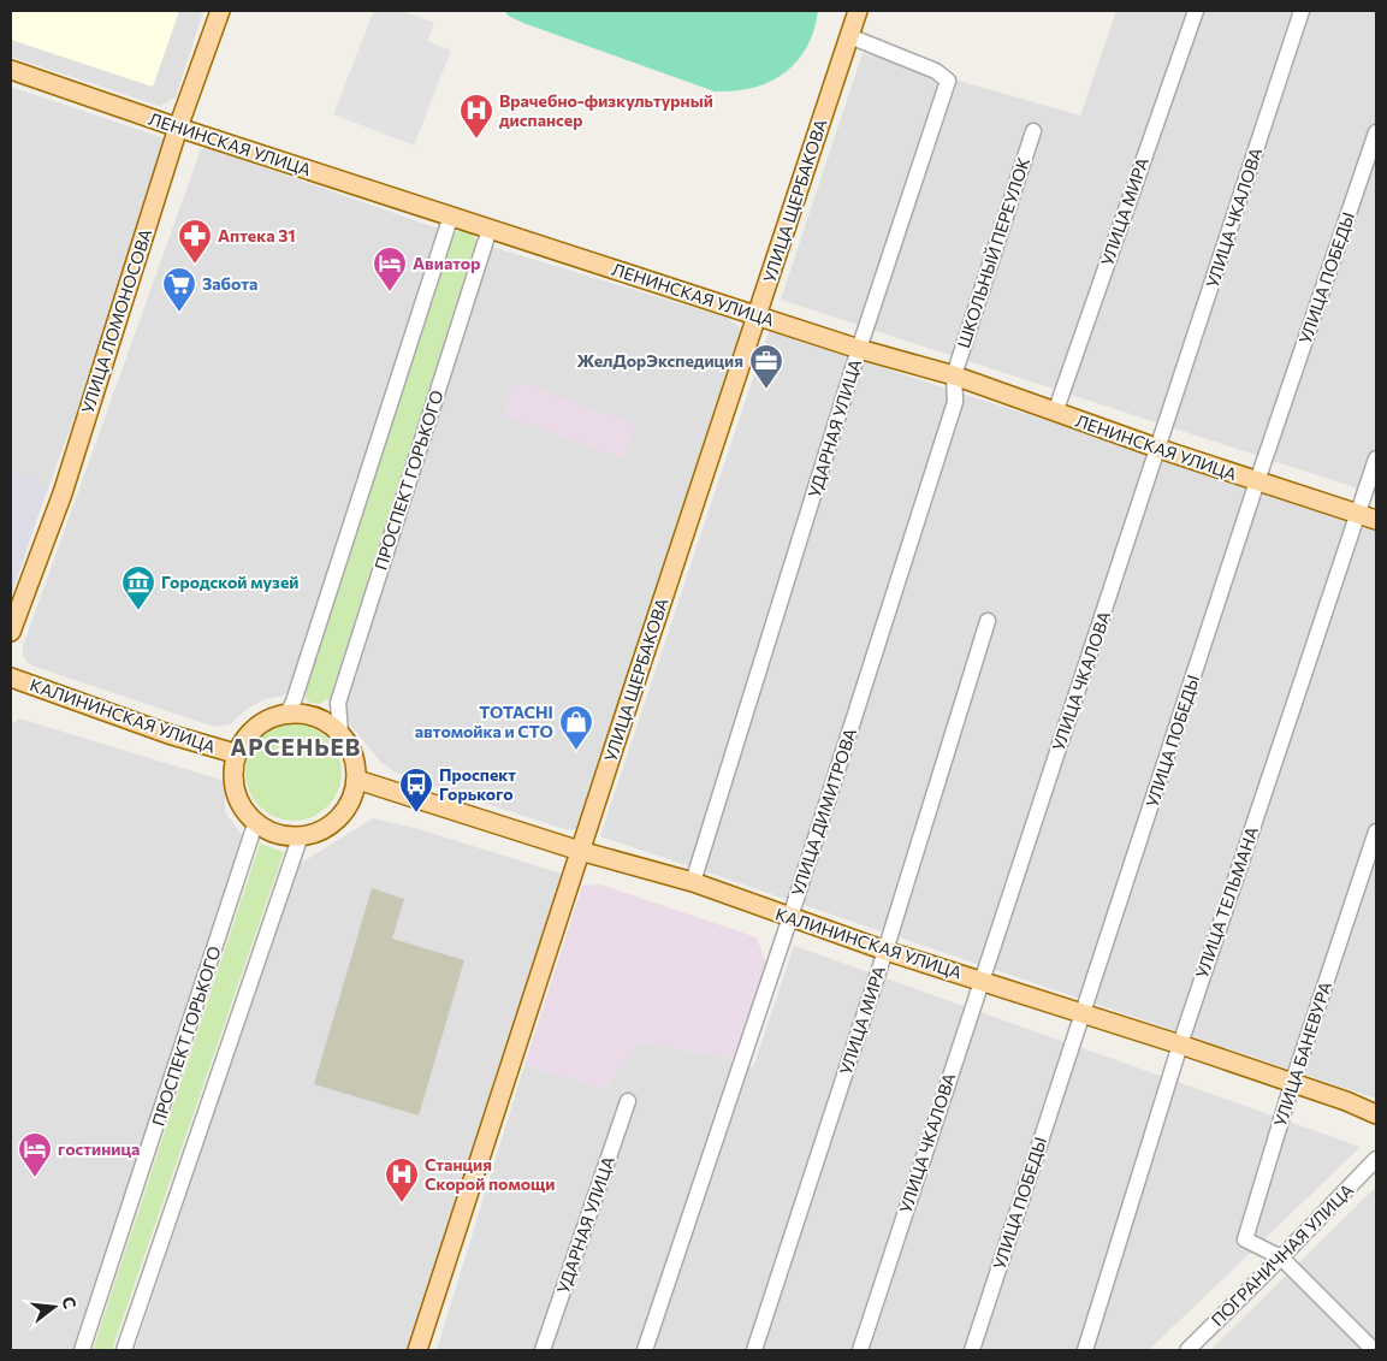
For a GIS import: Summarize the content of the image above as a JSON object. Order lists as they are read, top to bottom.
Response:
{
  "streets": {
    "main road": [
      "ЛЕНИНСКАЯ УЛИЦА",
      "УЛИЦА ЩЕРБАКОВА",
      "УЛИЦА ЛОМОНОСОВА",
      "ПРОСПЕКТ ГОРЬКОГО",
      "КАЛИНИНСКАЯ УЛИЦА"
    ],
    "street": [
      "УЛИЦА МИРА",
      "УЛИЦА ЧКАЛОВА",
      "ШКОЛЬНЫЙ ПЕРЕУЛОК",
      "УЛИЦА ПОБЕДЫ",
      "УДАРНАЯ УЛИЦА",
      "УЛИЦА ДИМИТРОВА",
      "УЛИЦА ТЕЛЬМАНА",
      "УЛИЦА БАНЕВУРА",
      "ПОГРАНИЧНАЯ УЛИЦА"
    ]
  },
  "crossings": [
    ["ЛЕНИНСКАЯ УЛИЦА", "УЛИЦА ЩЕРБАКОВА"],
    ["ЛЕНИНСКАЯ УЛИЦА", "УЛИЦА МИРА"],
    ["ЛЕНИНСКАЯ УЛИЦА", "УЛИЦА ЧКАЛОВА"],
    ["ЛЕНИНСКАЯ УЛИЦА", "ШКОЛЬНЫЙ ПЕРЕУЛОК"],
    ["ЛЕНИНСКАЯ УЛИЦА", "УЛИЦА ПОБЕДЫ"],
    ["ЛЕНИНСКАЯ УЛИЦА", "УЛИЦА ЛОМОНОСОВА"],
    ["ЛЕНИНСКАЯ УЛИЦА", "УДАРНАЯ УЛИЦА"],
    ["ЛЕНИНСКАЯ УЛИЦА", "ПРОСПЕКТ ГОРЬКОГО"],
    ["ЛЕНИНСКАЯ УЛИЦА", "УЛИЦА ДИМИТРОВА"],
    ["ЛЕНИНСКАЯ УЛИЦА", "УЛИЦА ТЕЛЬМАНА"],
    ["УЛИЦА ЩЕРБАКОВА", "УДАРНАЯ УЛИЦА"],
    ["УЛИЦА ЩЕРБАКОВА", "КАЛИНИНСКАЯ УЛИЦА"],
    ["УЛИЦА МИРА", "КАЛИНИНСКАЯ УЛИЦА"],
    ["УЛИЦА ЧКАЛОВА", "КАЛИНИНСКАЯ УЛИЦА"],
    ["ШКОЛЬНЫЙ ПЕРЕУЛОК", "УЛИЦА ДИМИТРОВА"],
    ["УЛИЦА ПОБЕДЫ", "КАЛИНИНСКАЯ УЛИЦА"],
    ["УДАРНАЯ УЛИЦА", "КАЛИНИНСКАЯ УЛИЦА"],
    ["ПРОСПЕКТ ГОРЬКОГО", "КАЛИНИНСКАЯ УЛИЦА"],
    ["КАЛИНИНСКАЯ УЛИЦА", "УЛИЦА ДИМИТРОВА"],
    ["КАЛИНИНСКАЯ УЛИЦА", "УЛИЦА ТЕЛЬМАНА"],
    ["КАЛИНИНСКАЯ УЛИЦА", "УЛИЦА БАНЕВУРА"],
    ["УЛИЦА БАНЕВУРА", "ПОГРАНИЧНАЯ УЛИЦА"]
  ],
  "districts": ["АРСЕНЬЕВ"],
  "places": {
    "hospital": ["Врачебно-физкультурный диспансер", "Станция Скорой помощи"],
    "pharmacy": ["Аптека 31"],
    "hotel": ["Авиатор", "гостиница"],
    "supermarket": ["Забота"],
    "office": ["ЖелДорЭкспедиция"],
    "museum": ["Городской музей"],
    "shop": ["TOTACHI автомойка и СТО"],
    "bus stop": ["Проспект Горького"]
  },
  "north": "right"
}
